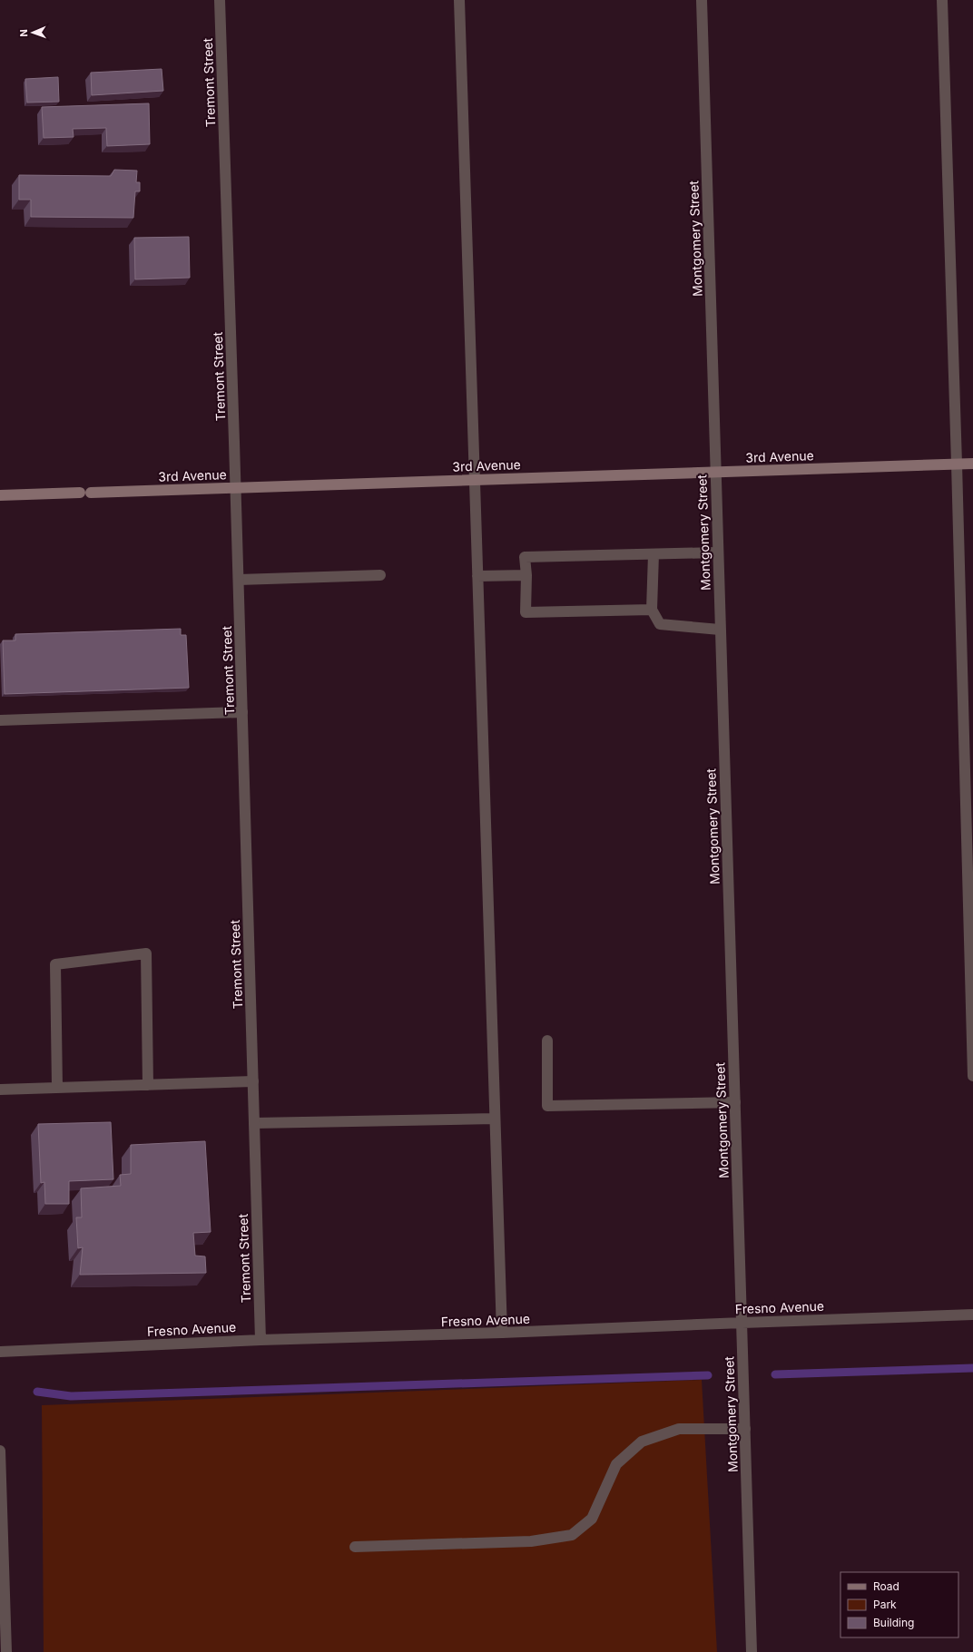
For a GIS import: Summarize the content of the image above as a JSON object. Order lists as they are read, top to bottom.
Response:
{
  "streets": {
    "main road": ["3rd Avenue"],
    "street": ["Tremont Street", "Montgomery Street", "Fresno Avenue"]
  },
  "crossings": [
    ["Tremont Street", "3rd Avenue"],
    ["Tremont Street", "Fresno Avenue"],
    ["Montgomery Street", "3rd Avenue"],
    ["Montgomery Street", "Fresno Avenue"]
  ],
  "legend": ["Road", "Park", "Building"],
  "north": "left"
}
